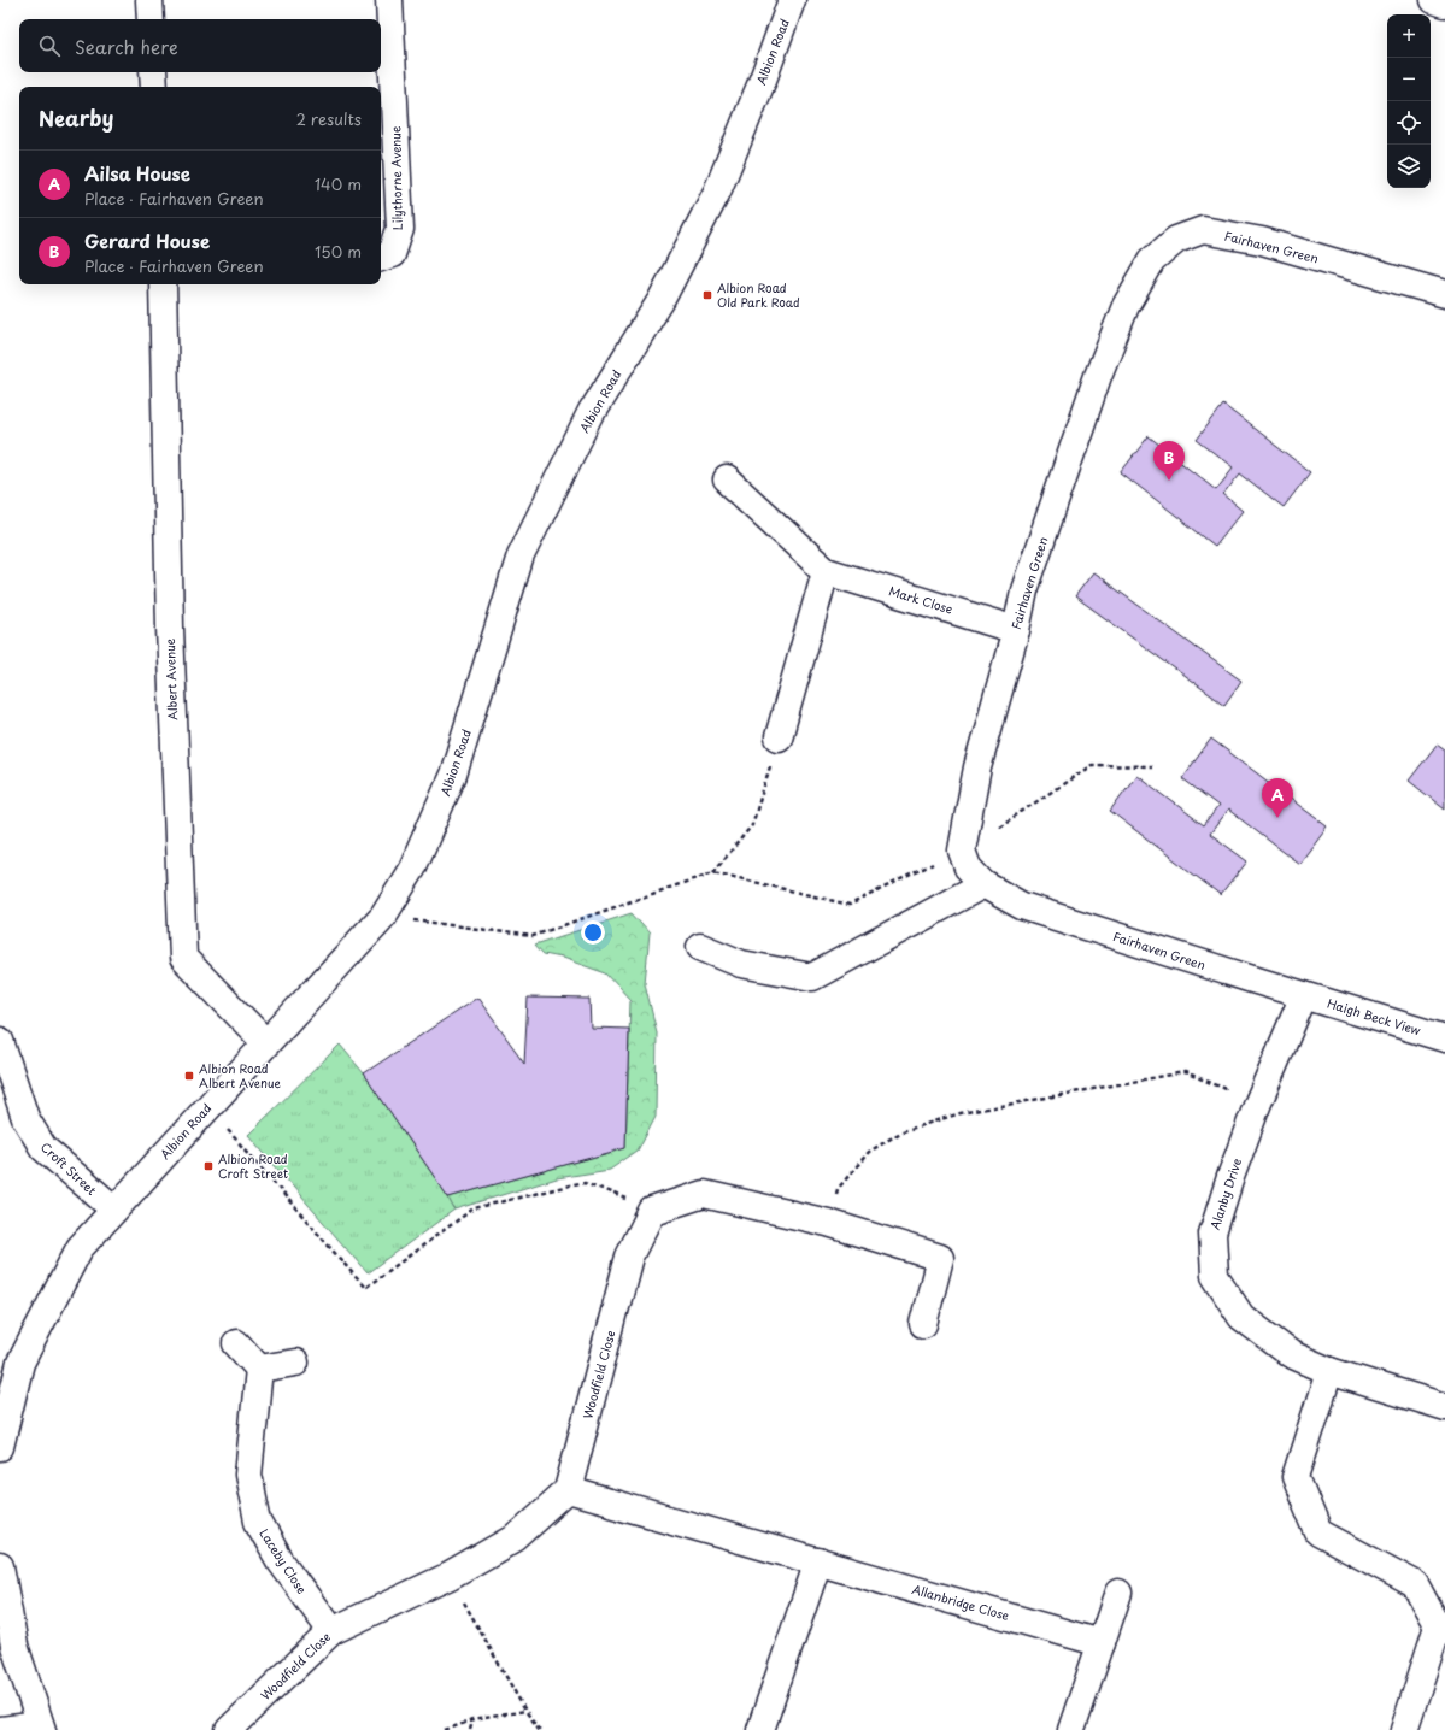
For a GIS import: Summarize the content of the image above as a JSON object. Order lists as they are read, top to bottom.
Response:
{
  "streets": {
    "street": [
      "Albion Road",
      "Lilythorne Avenue",
      "Fairhaven Green",
      "Mark Close",
      "Albert Avenue",
      "Haigh Beck View",
      "Croft Street",
      "Alanby Drive",
      "Woodfield Close",
      "Laceby Close",
      "Allanbridge Close"
    ]
  },
  "crossings": [
    ["Albion Road", "Albert Avenue"],
    ["Albion Road", "Croft Street"],
    ["Fairhaven Green", "Mark Close"],
    ["Fairhaven Green", "Haigh Beck View"],
    ["Fairhaven Green", "Alanby Drive"],
    ["Haigh Beck View", "Alanby Drive"],
    ["Woodfield Close", "Laceby Close"],
    ["Woodfield Close", "Allanbridge Close"]
  ],
  "places": {
    "transit": ["Albion Road Old Park Road", "Albion Road Albert Avenue", "Albion Road Croft Street"]
  },
  "page": {
    "map_buttons": ["+", "−"],
    "search": "Search here",
    "heading": ["Nearby", "2 results"],
    "list": [
      {
        "mark": "A",
        "name": "Ailsa House",
        "note": "Place · Fairhaven Green",
        "value": "140 m"
      },
      {
        "mark": "B",
        "name": "Gerard House",
        "note": "Place · Fairhaven Green",
        "value": "150 m"
      }
    ],
    "pins": ["B", "A"]
  }
}
